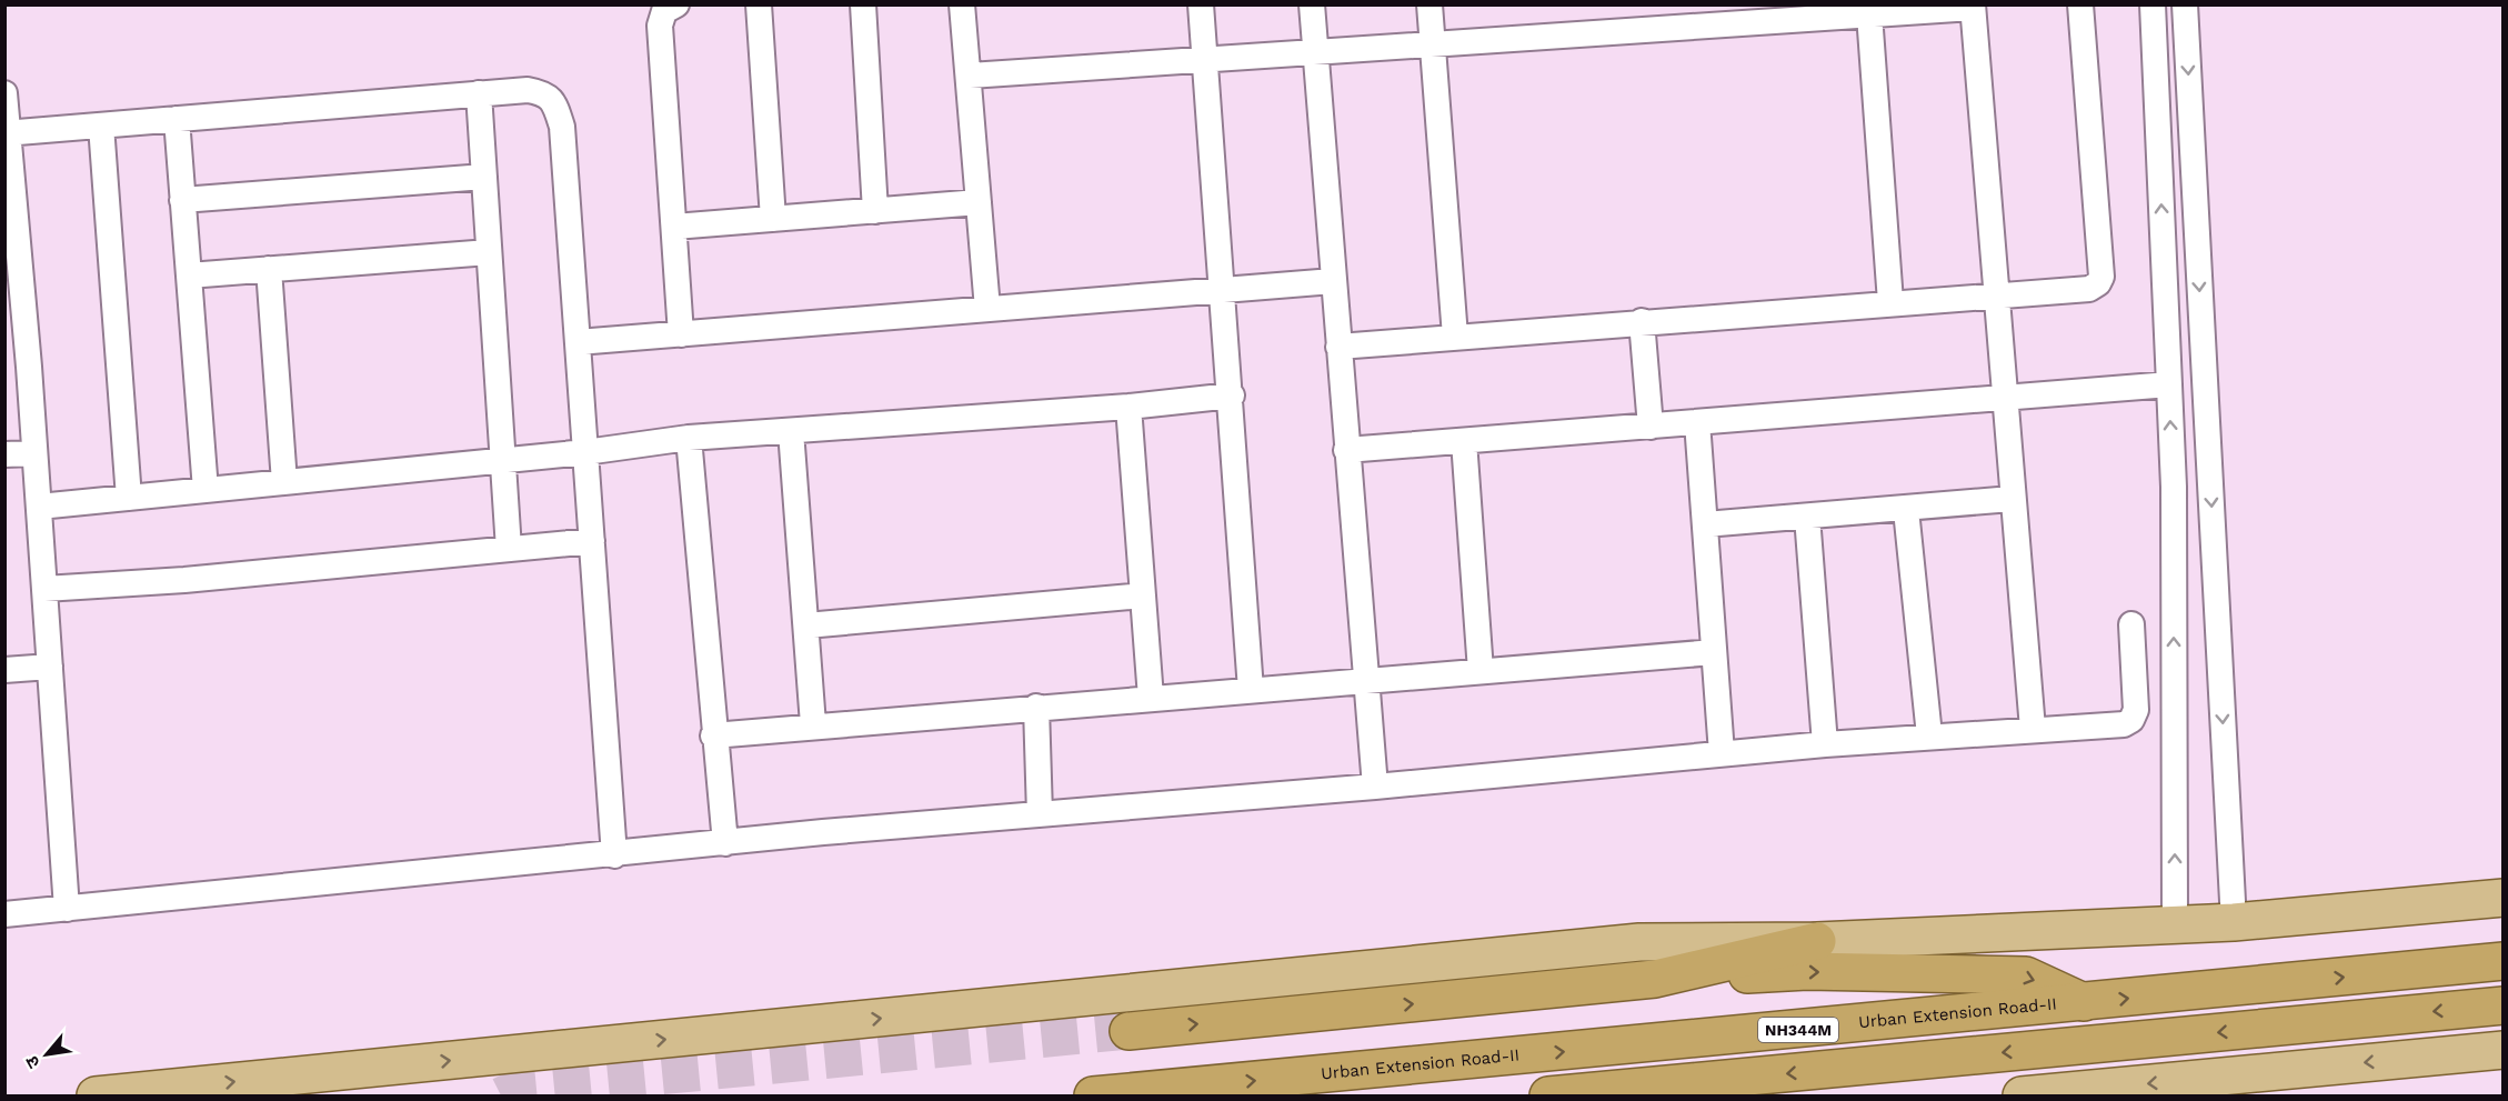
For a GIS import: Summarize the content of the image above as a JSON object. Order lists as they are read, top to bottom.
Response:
{
  "streets": {
    "highway": ["Urban Extension Road-II", "NH344M"]
  },
  "north": "bottom left"
}
